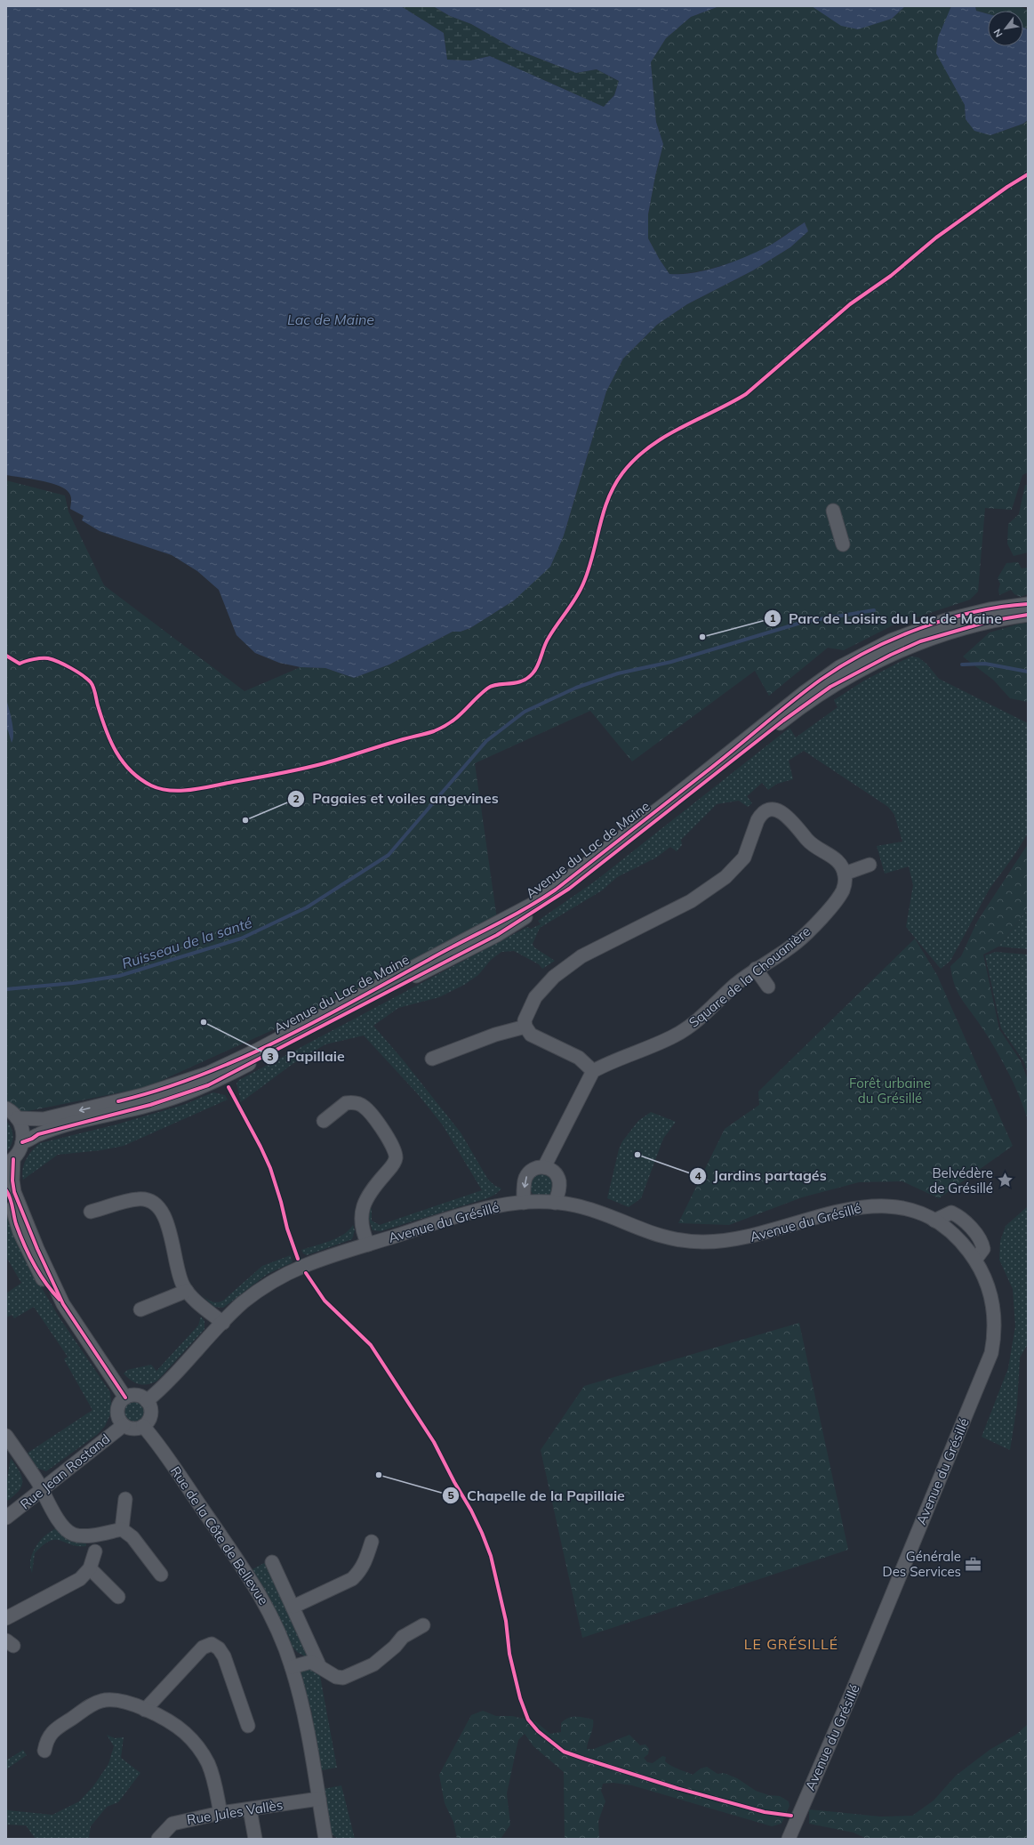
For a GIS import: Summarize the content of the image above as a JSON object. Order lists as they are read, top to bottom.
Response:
{
  "streets": {
    "street": [
      "Avenue du Lac de Maine",
      "Square de la Chouanière",
      "Avenue du Grésillé",
      "Rue Jean Rostand",
      "Rue de la Côte de Bellevue",
      "Rue Jules Vallès"
    ]
  },
  "crossings": [
    ["Avenue du Grésillé", "Rue Jean Rostand"],
    ["Avenue du Grésillé", "Rue de la Côte de Bellevue"],
    ["Rue Jean Rostand", "Rue de la Côte de Bellevue"],
    ["Rue de la Côte de Bellevue", "Rue Jules Vallès"]
  ],
  "districts": ["LE GRÉSILLÉ"],
  "water": ["Lac de Maine", "Ruisseau de la santé"],
  "parks": ["Forêt urbaine du Grésillé"],
  "places": {
    "other": [
      "Parc de Loisirs du Lac de Maine",
      "Pagaies et voiles angevines",
      "Papillaie",
      "Jardins partagés",
      "Chapelle de la Papillaie"
    ],
    "place": ["Belvédère de Grésillé"],
    "office": ["Générale Des Services"]
  },
  "north": "bottom left"
}
